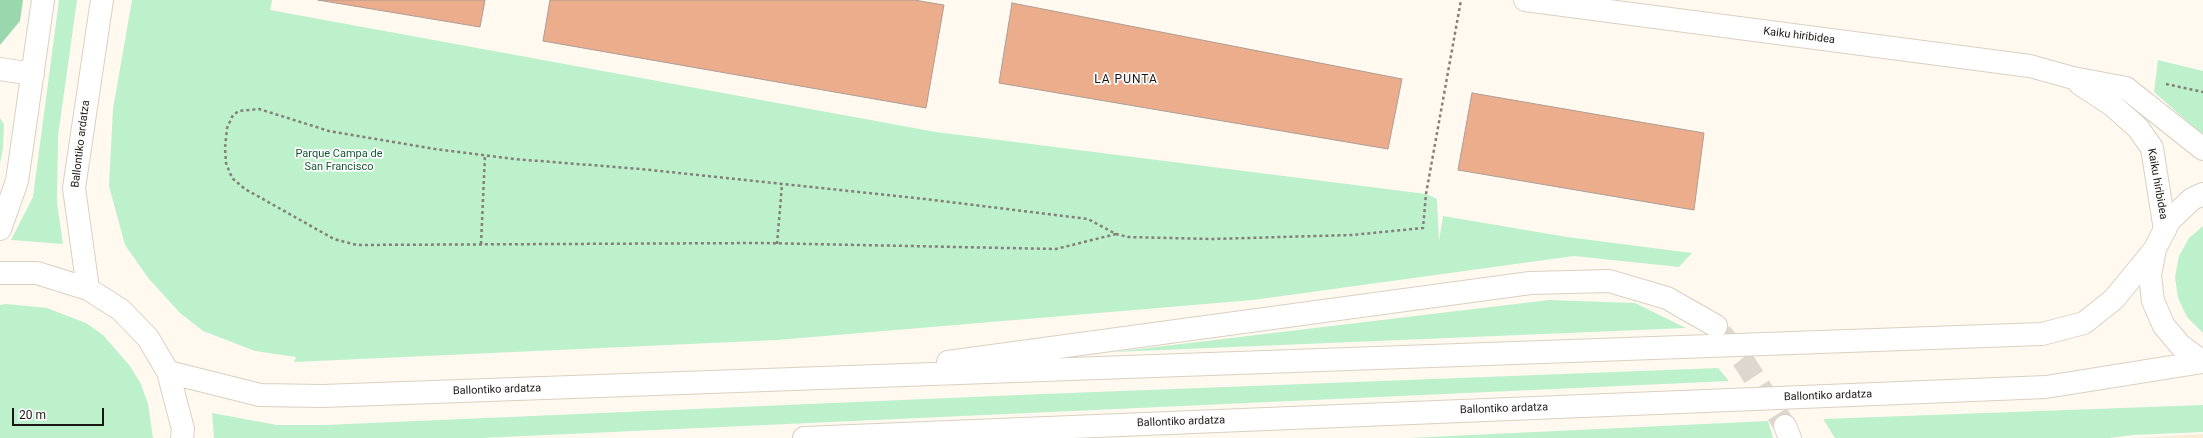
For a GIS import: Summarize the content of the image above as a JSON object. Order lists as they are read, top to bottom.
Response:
{
  "streets": {
    "main road": ["Kaiku hiribidea", "Ballontiko ardatza"]
  },
  "districts": ["LA PUNTA"],
  "parks": ["Parque Campa de San Francisco"],
  "scale_bar": "20 m"
}
